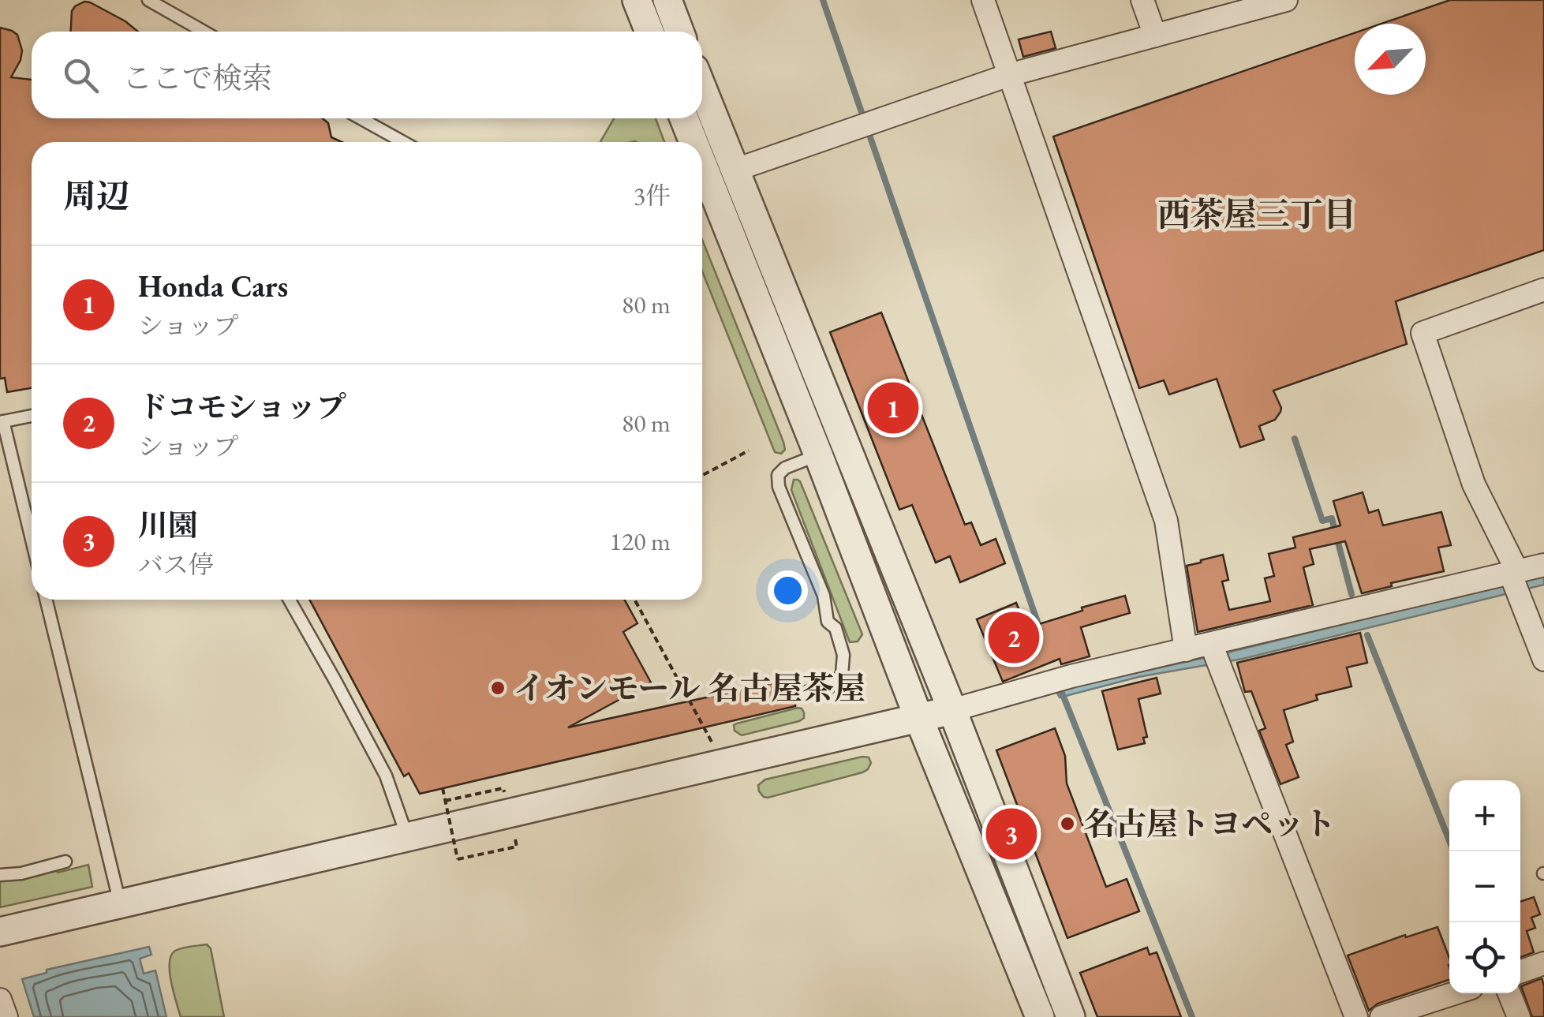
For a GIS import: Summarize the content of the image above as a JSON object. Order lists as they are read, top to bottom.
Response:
{
  "districts": ["西茶屋三丁目"],
  "places": ["イオンモール 名古屋茶屋", "名古屋トヨペット"],
  "north": "bottom left",
  "page": {
    "search": "ここで検索",
    "heading": ["周辺", "3件"],
    "list": [
      {
        "mark": "1",
        "name": "Honda Cars",
        "note": "ショップ",
        "value": "80 m"
      },
      {
        "mark": "2",
        "name": "ドコモショップ",
        "note": "ショップ",
        "value": "80 m"
      },
      {
        "mark": "3",
        "name": "川園",
        "note": "バス停",
        "value": "120 m"
      }
    ],
    "pins": ["1", "2", "3"],
    "map_buttons": ["+", "−"]
  }
}
